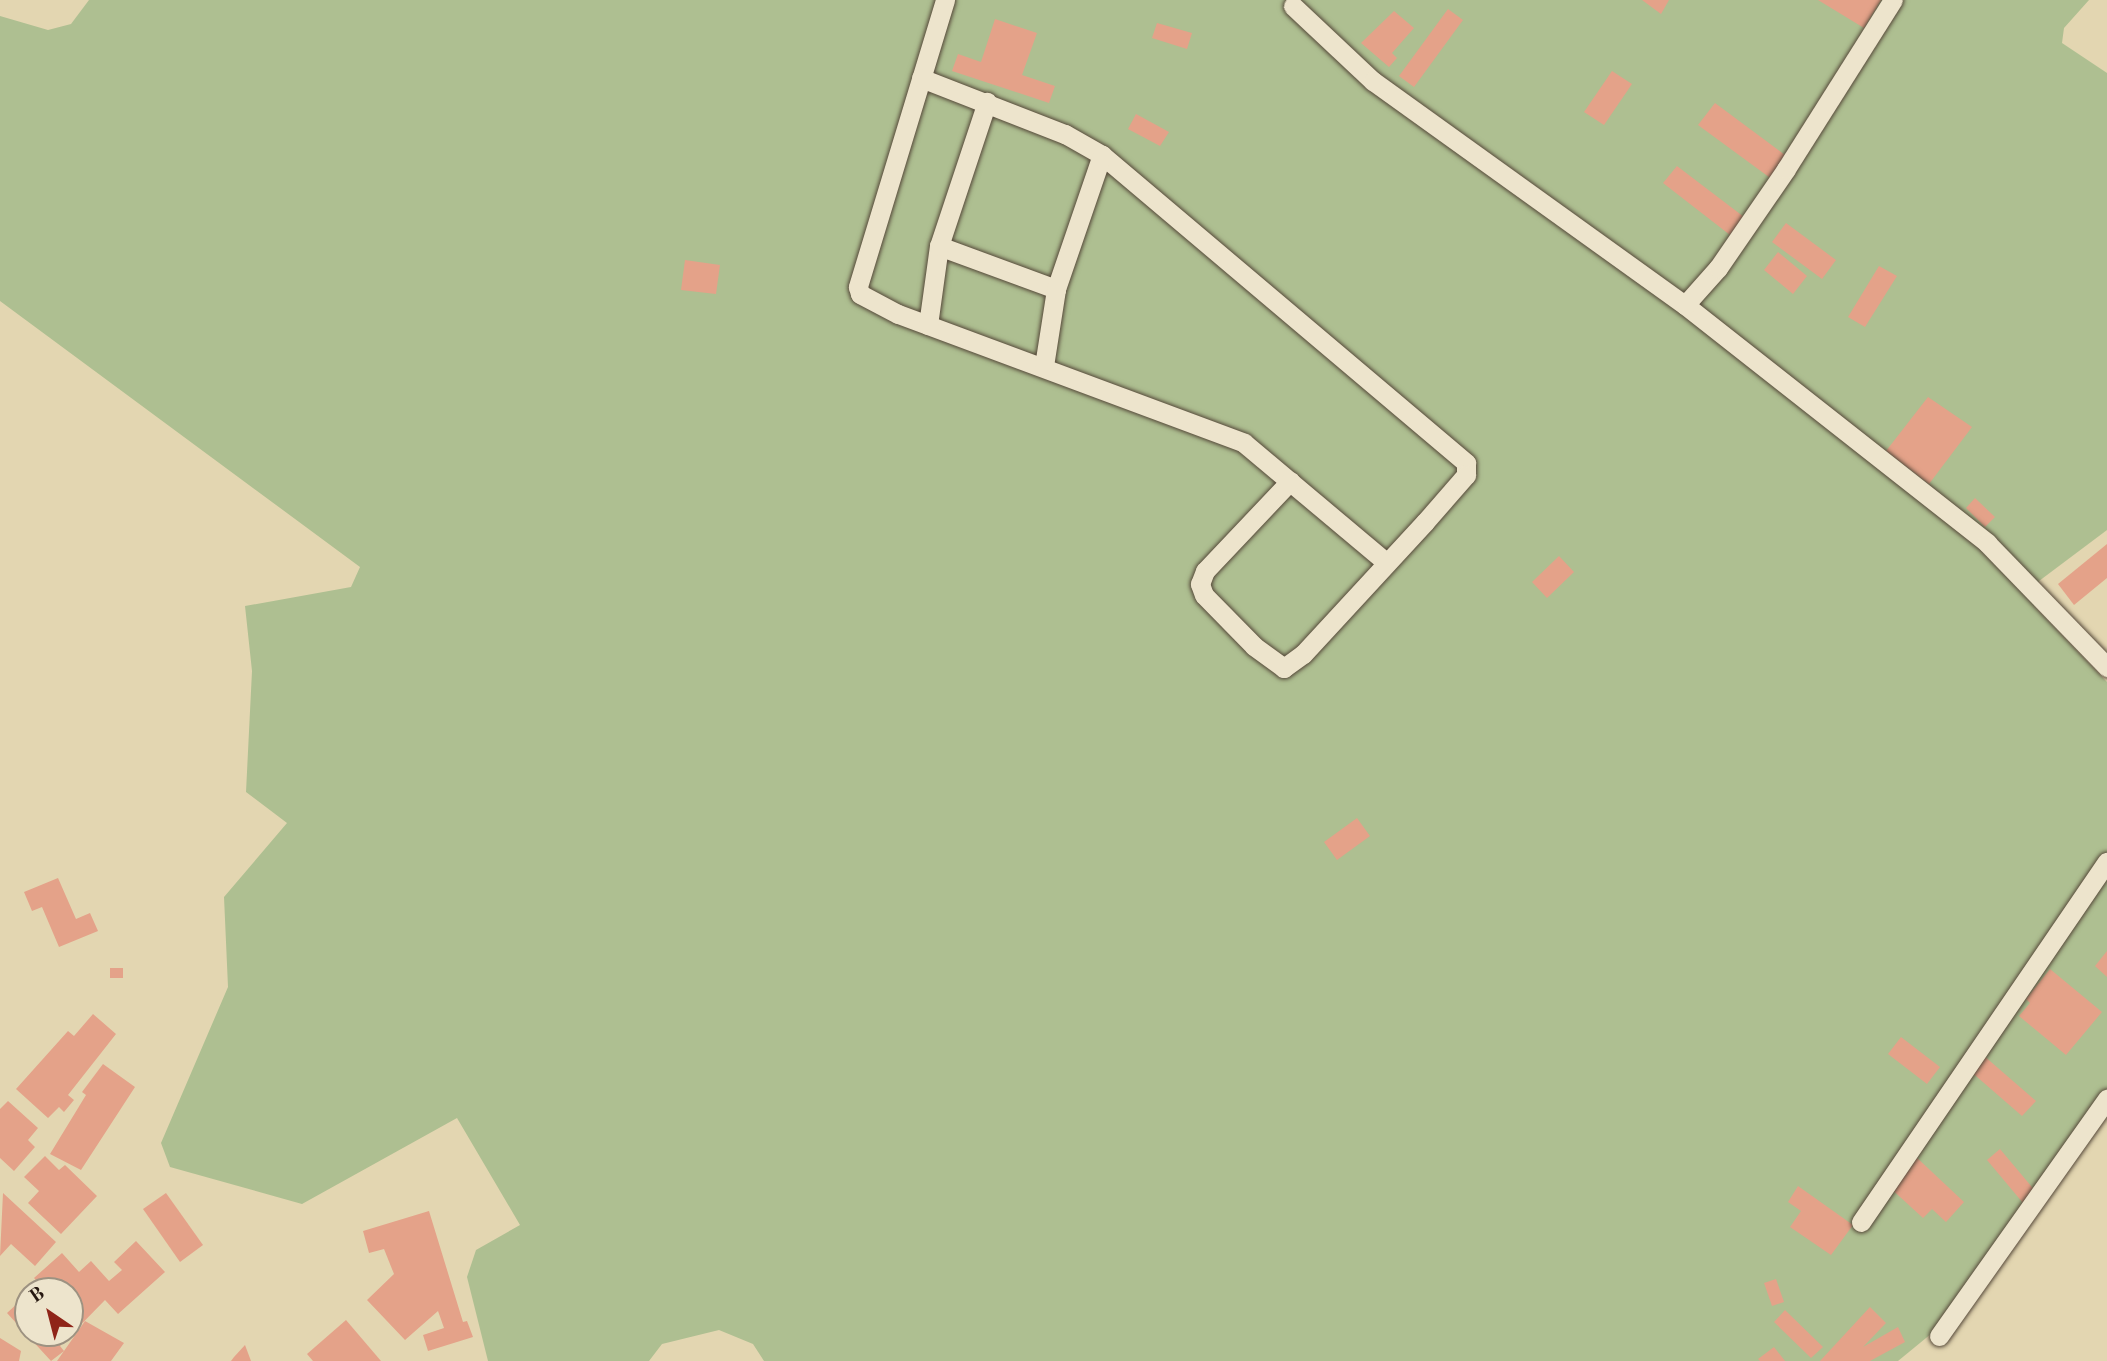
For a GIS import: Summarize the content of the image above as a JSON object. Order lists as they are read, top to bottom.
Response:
{
  "north": "top left"
}
